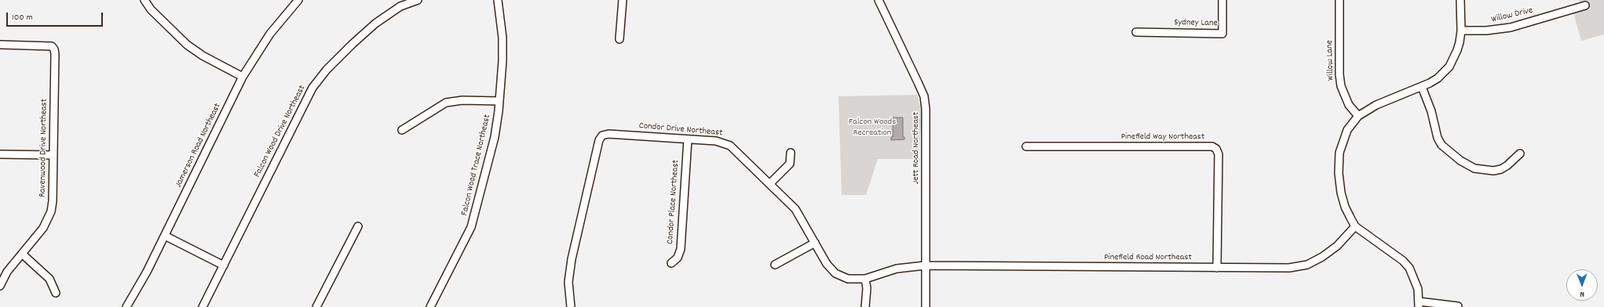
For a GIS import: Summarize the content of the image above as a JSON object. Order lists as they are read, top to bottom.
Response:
{
  "streets": {
    "street": [
      "Willow Drive",
      "Sydney Lane",
      "Willow Lane",
      "Condor Drive Northeast",
      "Falcon Wood Drive Northeast",
      "Pinefield Way Northeast",
      "Jamerson Road Northeast",
      "Ravenwood Drive Northeast",
      "Jett Road Northeast",
      "Falcon Wood Trace Northeast",
      "Condor Place Northeast",
      "Pinefield Road Northeast"
    ]
  },
  "crossings": [
    ["Condor Drive Northeast", "Jett Road Northeast"],
    ["Condor Drive Northeast", "Condor Place Northeast"],
    ["Condor Drive Northeast", "Pinefield Road Northeast"],
    ["Pinefield Way Northeast", "Pinefield Road Northeast"],
    ["Jett Road Northeast", "Pinefield Road Northeast"]
  ],
  "parks": ["Falcon Woods Recreation"],
  "scale_bar": "100 m",
  "north": "bottom"
}
